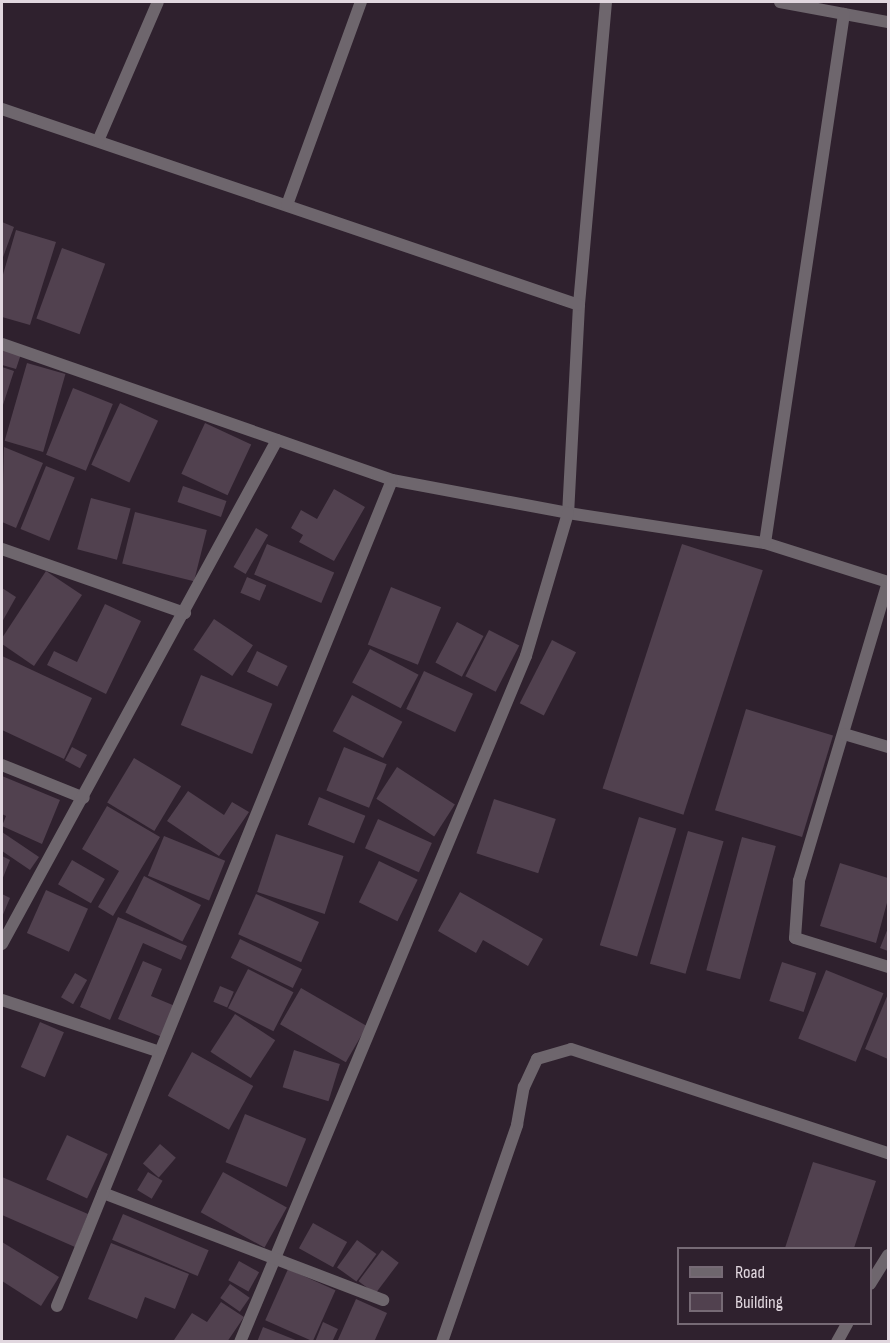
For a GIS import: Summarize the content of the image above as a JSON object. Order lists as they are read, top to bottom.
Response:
{
  "legend": ["Road", "Building"]
}
